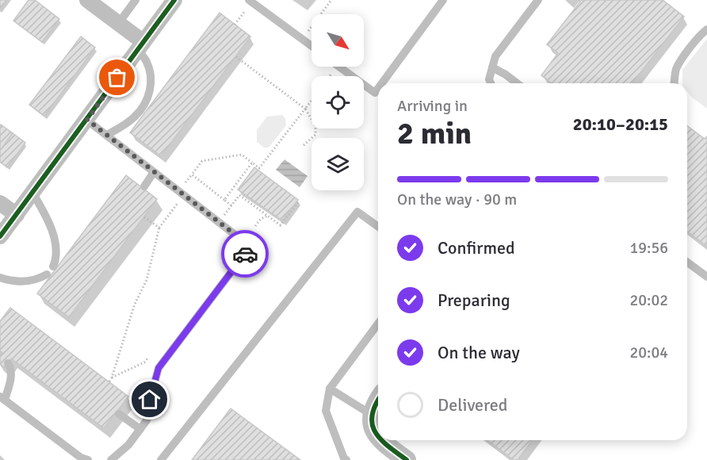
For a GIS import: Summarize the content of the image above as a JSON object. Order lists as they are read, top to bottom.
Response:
{
  "north": "bottom right",
  "page": {
    "heading": ["2 min", "Arriving in", "20:10–20:15"],
    "bar": "On the way · 90 m",
    "list": [
      ["Confirmed", "19:56"],
      ["Preparing", "20:02"],
      ["On the way", "20:04"],
      "Delivered"
    ]
  }
}
